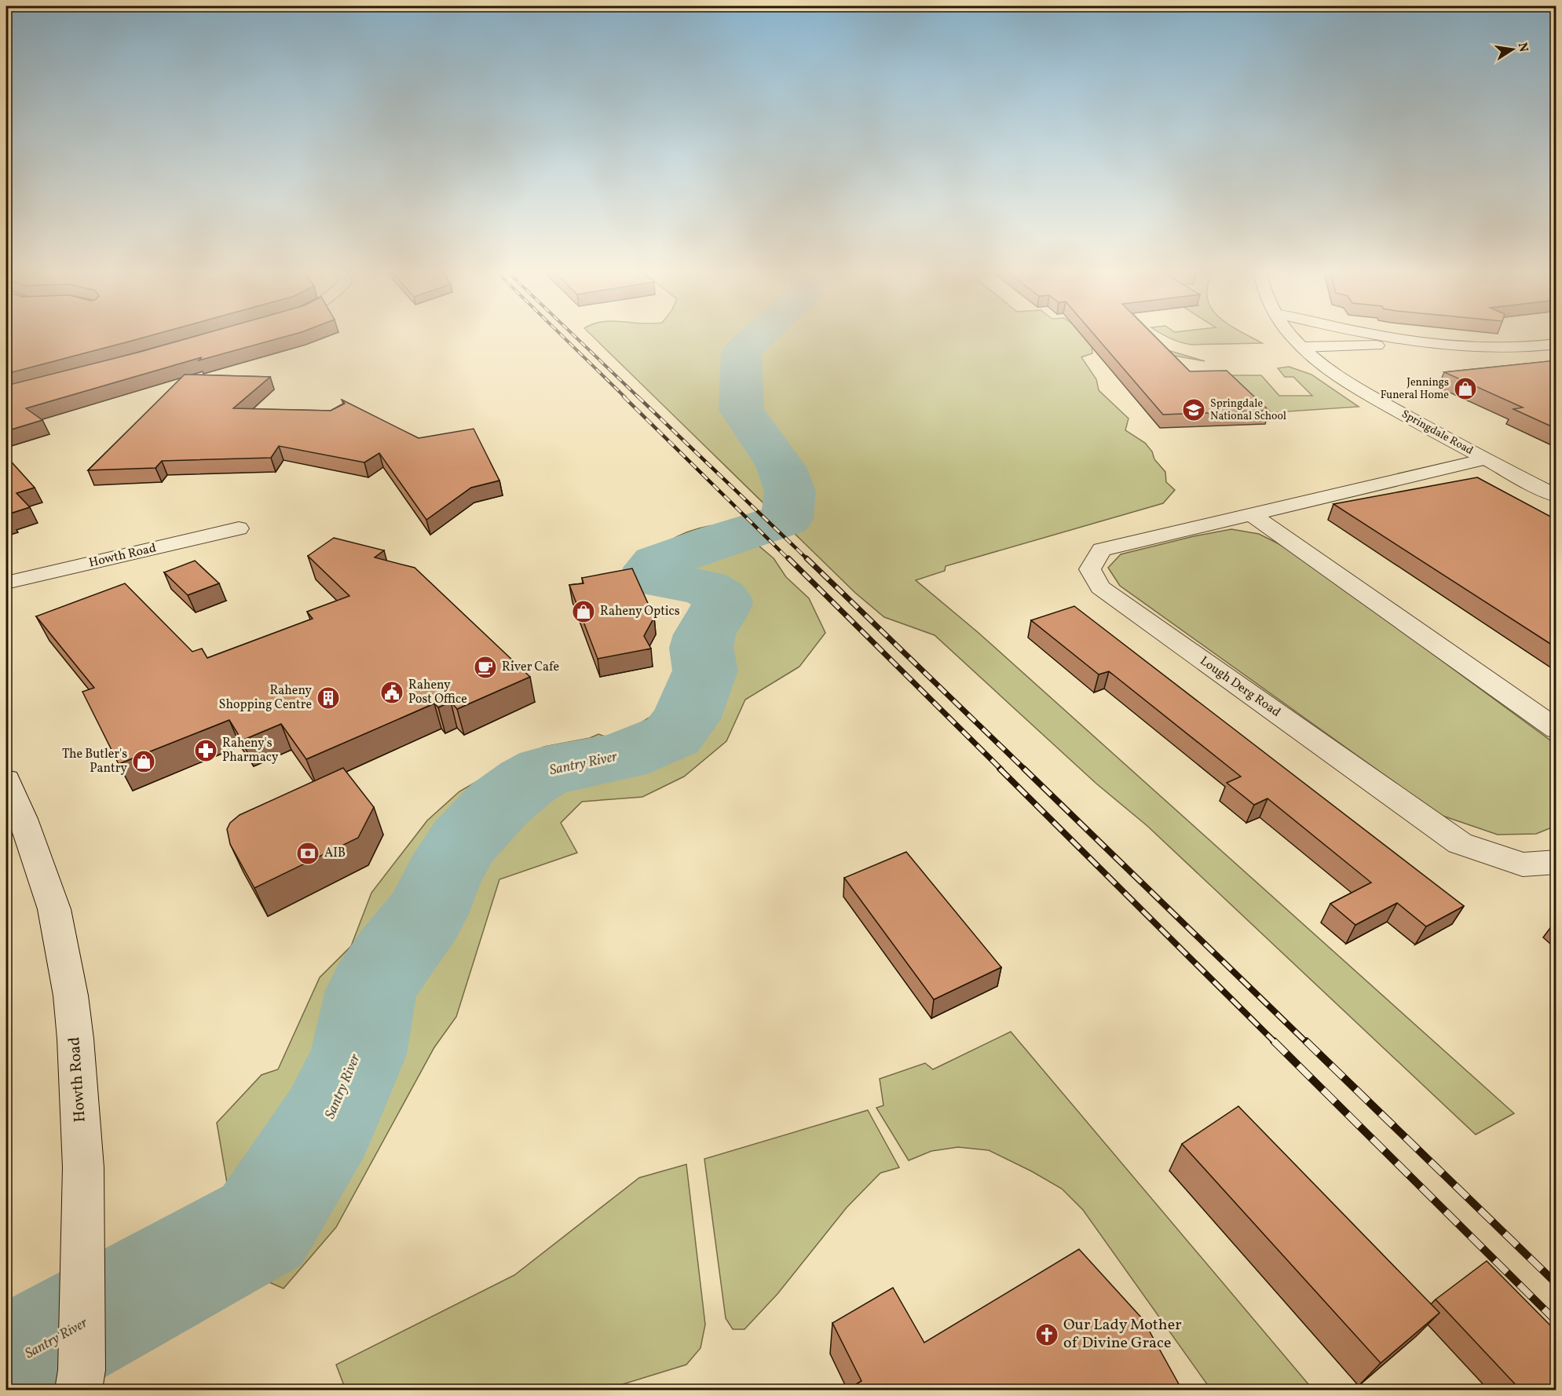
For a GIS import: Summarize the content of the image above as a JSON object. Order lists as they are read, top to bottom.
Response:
{
  "streets": {
    "street": ["Springdale Road", "Howth Road", "Lough Derg Road"]
  },
  "crossings": [
    ["Springdale Road", "Lough Derg Road"]
  ],
  "water": ["Santry River"],
  "places": {
    "shop": ["Jennings Funeral Home", "Raheny Optics", "The Butler's Pantry"],
    "school or university": ["Springdale National School"],
    "cafe": ["River Cafe"],
    "public building": ["Raheny Post Office"],
    "building": ["Raheny Shopping Centre"],
    "pharmacy": ["Raheny's Pharmacy"],
    "bank": ["AIB"],
    "church": ["Our Lady Mother of Divine Grace"]
  },
  "north": "right"
}
